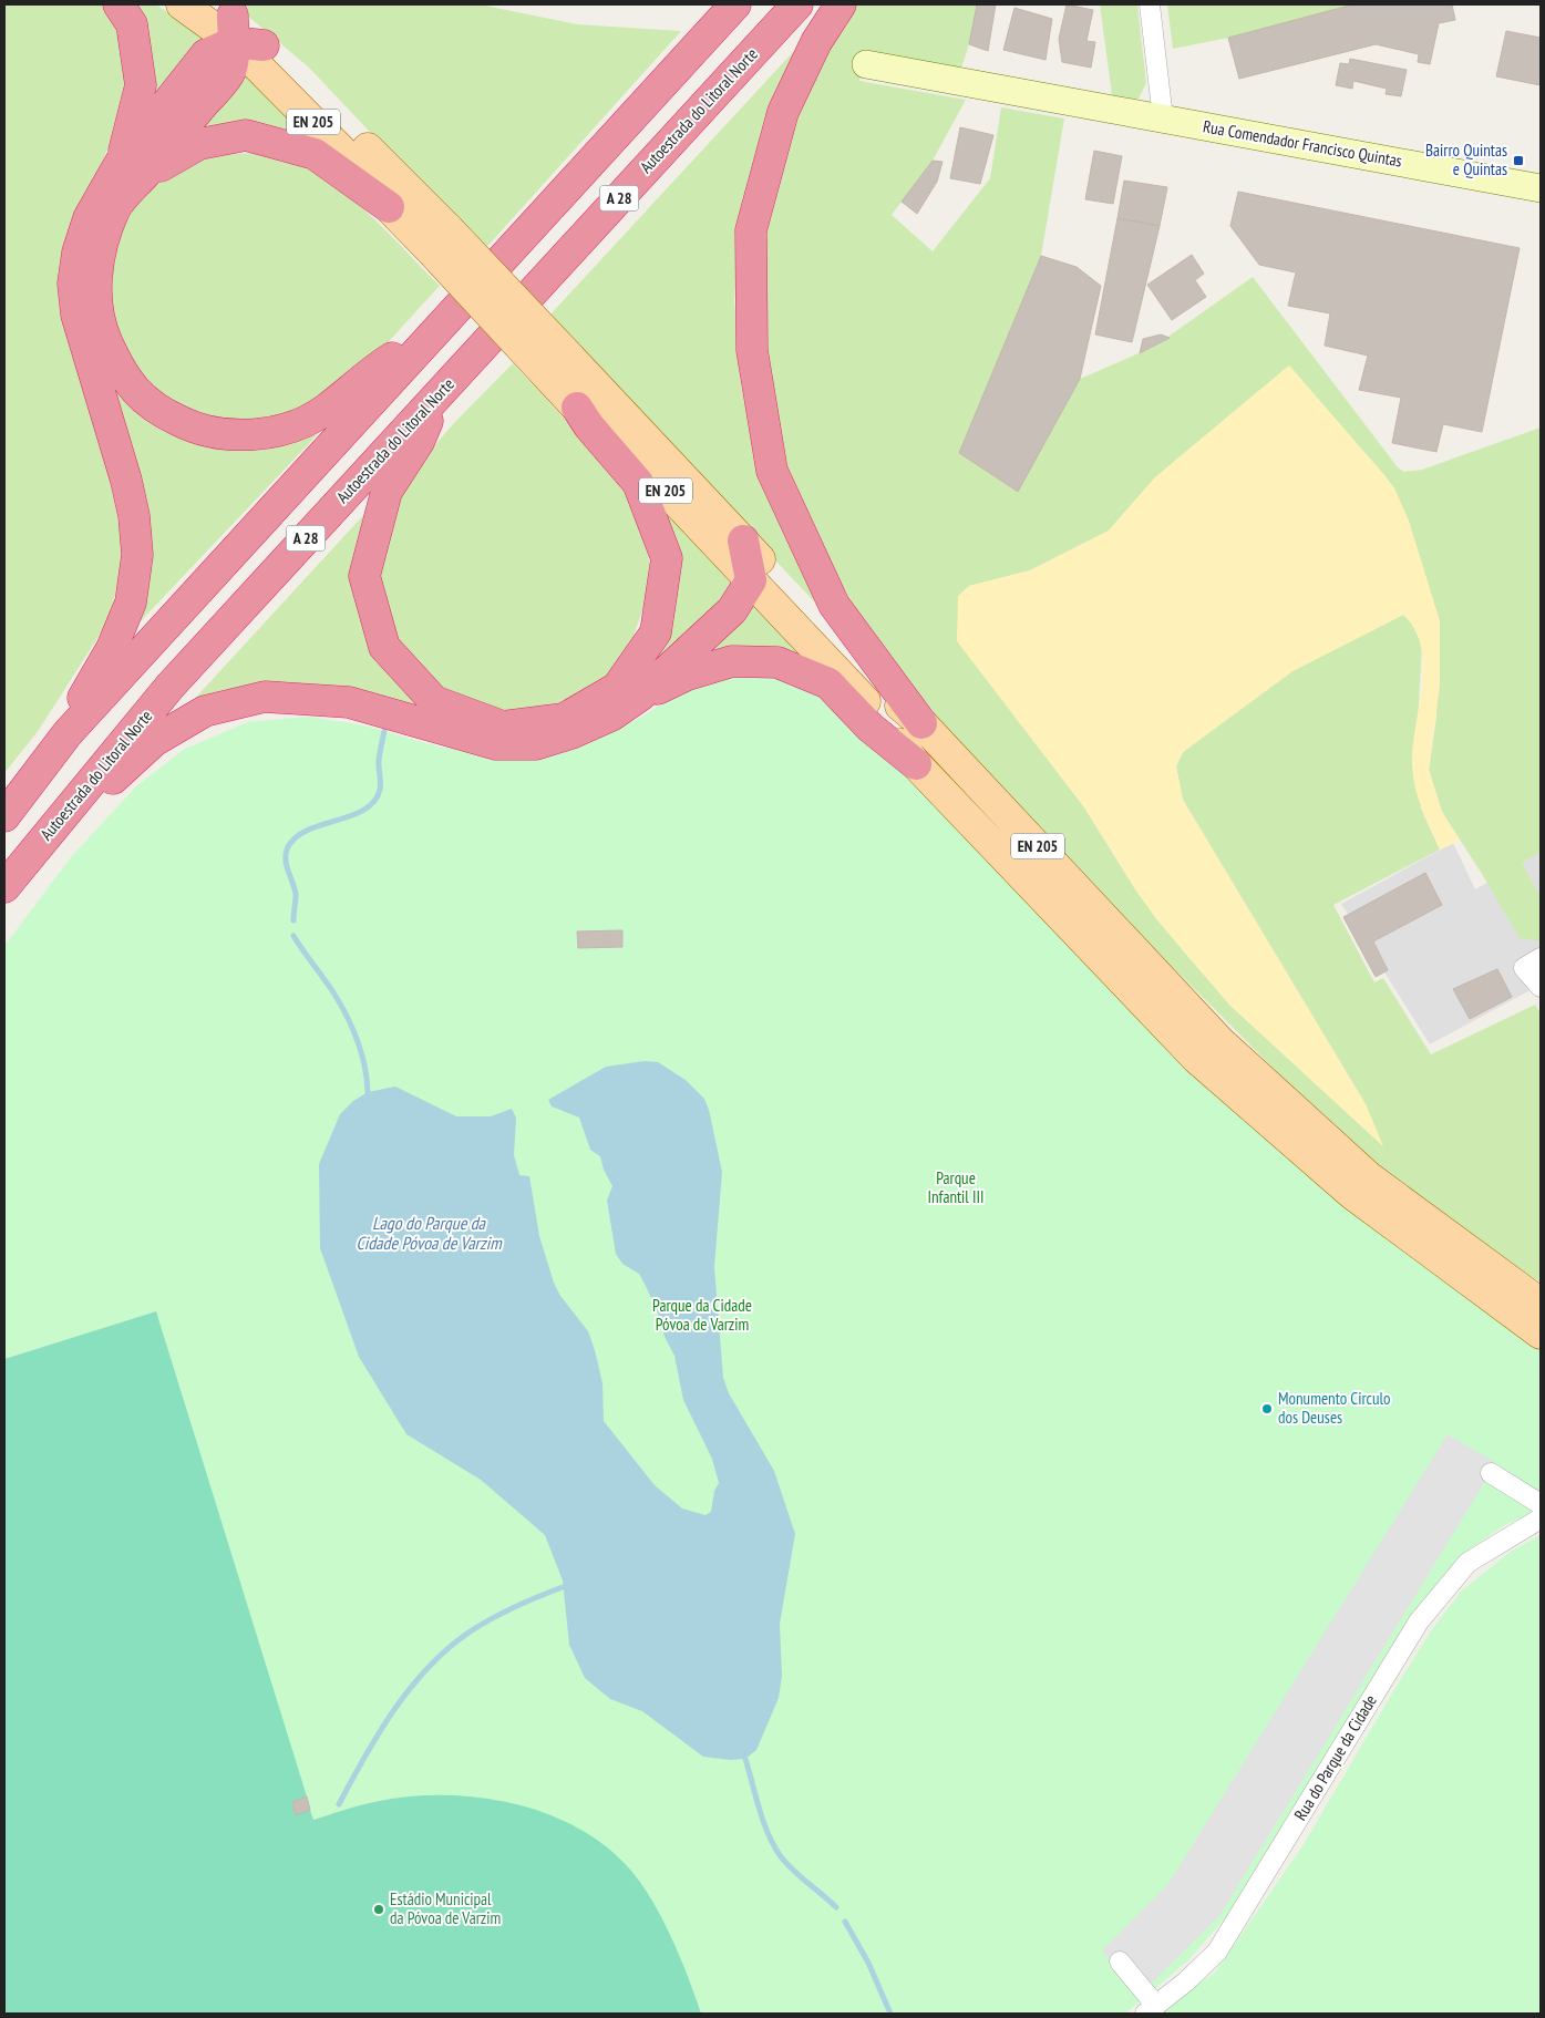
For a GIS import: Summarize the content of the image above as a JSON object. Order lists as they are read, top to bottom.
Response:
{
  "streets": {
    "highway": ["Autoestrada do Litoral Norte", "A 28"],
    "main road": ["EN 205"],
    "street": ["Rua Comendador Francisco Quintas", "Rua do Parque da Cidade"]
  },
  "water": ["Lago do Parque da Cidade Póvoa de Varzim"],
  "parks": ["Parque Infantil III", "Parque da Cidade Póvoa de Varzim"],
  "places": {
    "transit": ["Bairro Quintas e Quintas"],
    "other": ["Monumento Circulo dos Deuses", "Estádio Municipal da Póvoa de Varzim"]
  }
}
